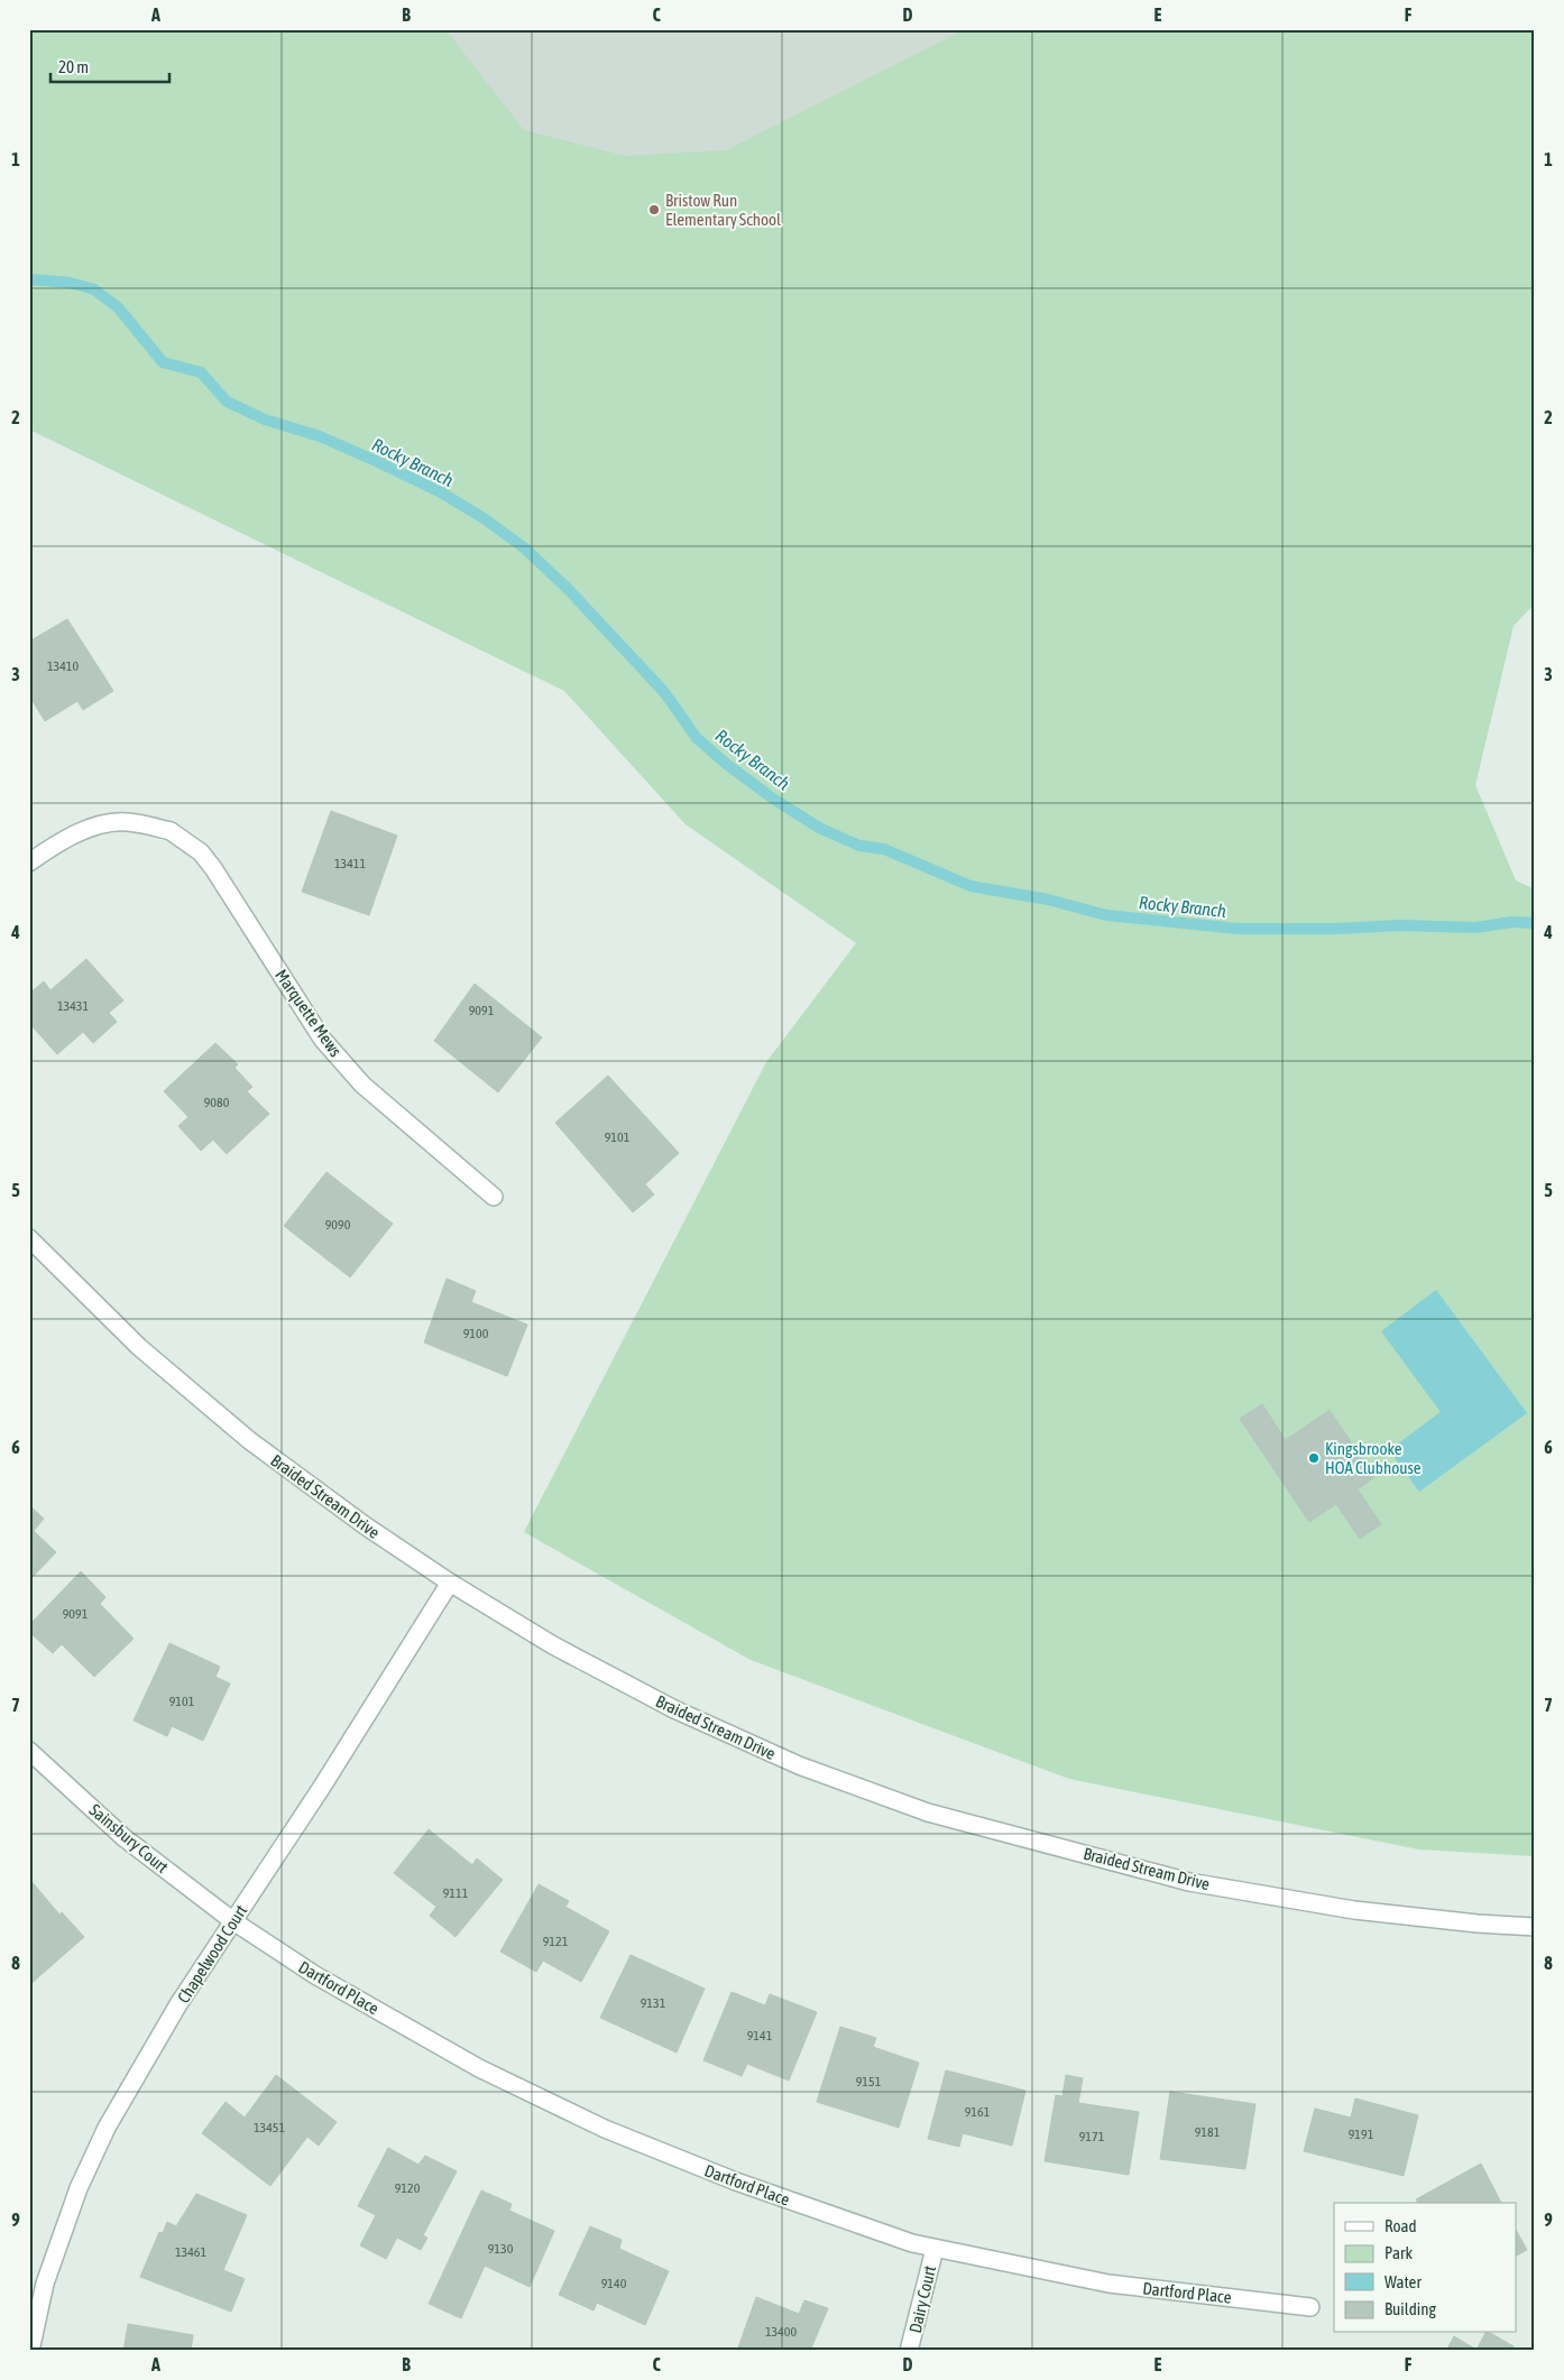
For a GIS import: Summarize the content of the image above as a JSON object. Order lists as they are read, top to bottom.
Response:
{
  "streets": {
    "street": [
      "Marquette Mews",
      "Braided Stream Drive",
      "Sainsbury Court",
      "Chapelwood Court",
      "Dartford Place",
      "Dairy Court"
    ]
  },
  "crossings": [
    ["Braided Stream Drive", "Chapelwood Court"],
    ["Sainsbury Court", "Chapelwood Court"],
    ["Sainsbury Court", "Dartford Place"],
    ["Chapelwood Court", "Dartford Place"],
    ["Dartford Place", "Dairy Court"]
  ],
  "water": ["Rocky Branch"],
  "places": ["Bristow Run Elementary School", "Kingsbrooke HOA Clubhouse"],
  "house_numbers": [
    "13410",
    "13411",
    "13431",
    "9091",
    "9080",
    "9101",
    "9090",
    "9100",
    "9091",
    "9101",
    "9111",
    "9121",
    "9131",
    "9141",
    "9151",
    "9161",
    "13451",
    "9181",
    "9191",
    "9171",
    "9120",
    "9130",
    "13461",
    "9140",
    "13400"
  ],
  "legend": [
    "Road",
    "Park",
    "Water",
    "Building"
  ],
  "scale_bar": "20 m",
  "grid": {
    "columns": [
      "A",
      "B",
      "C",
      "D",
      "E",
      "F"
    ],
    "rows": [
      "1",
      "2",
      "3",
      "4",
      "5",
      "6",
      "7",
      "8",
      "9"
    ]
  }
}
